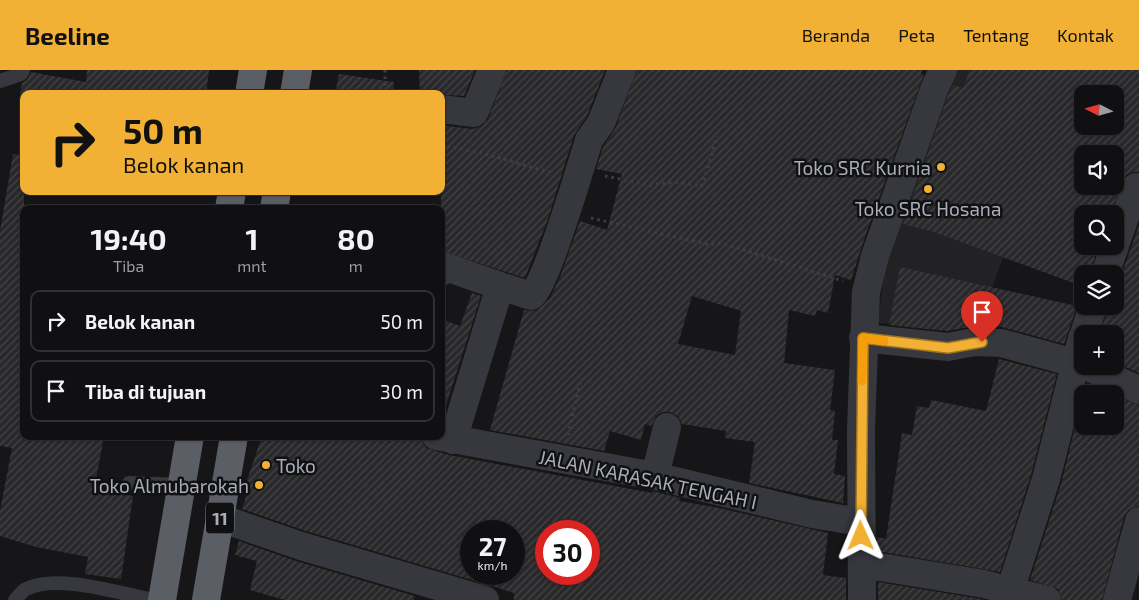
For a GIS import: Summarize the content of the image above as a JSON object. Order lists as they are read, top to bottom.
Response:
{
  "streets": {
    "highway": ["11"],
    "street": ["JALAN KARASAK TENGAH I"]
  },
  "places": [
    "Toko SRC Kurnia",
    "Toko SRC Hosana",
    "Toko",
    "Toko Almubarokah"
  ],
  "north": "left",
  "page": {
    "header": "Beeline",
    "nav": [
      "Beranda",
      "Peta",
      "Tentang",
      "Kontak"
    ],
    "map_buttons": ["+", "−"],
    "turn": ["50 m", "Belok kanan"],
    "eta": [
      "19:40",
      "Tiba",
      "1",
      "mnt",
      "80",
      "m"
    ],
    "list": [
      {
        "name": "Belok kanan",
        "value": "50 m"
      },
      {
        "name": "Tiba di tujuan",
        "value": "30 m"
      }
    ],
    "speed": "27 km/h",
    "limit": "30"
  }
}
